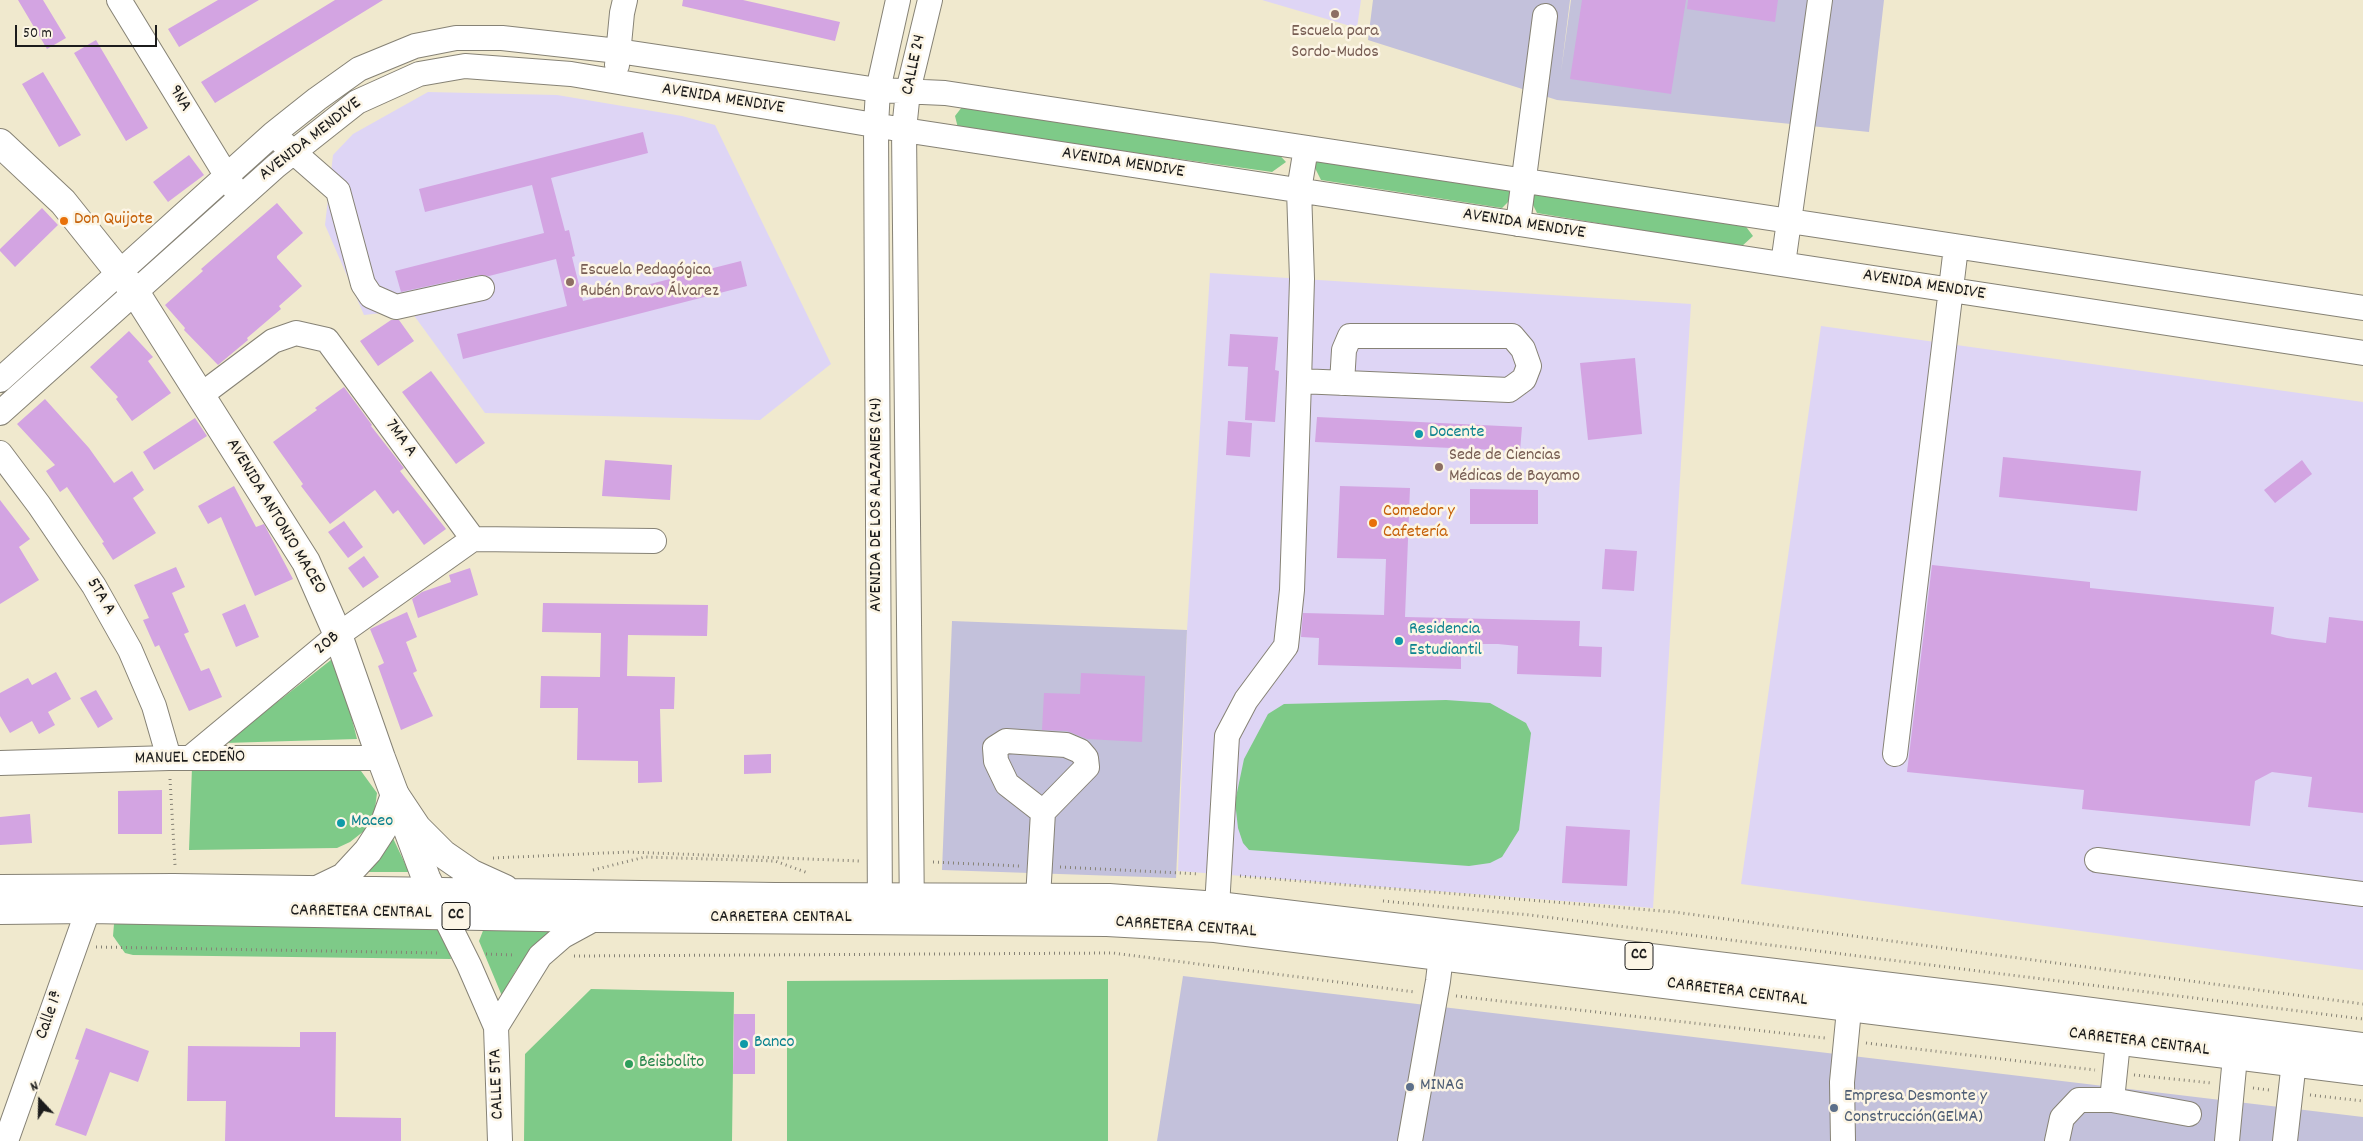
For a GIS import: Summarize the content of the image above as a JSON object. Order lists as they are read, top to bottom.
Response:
{
  "streets": {
    "main road": ["AVENIDA ANTONIO MACEO", "CARRETERA CENTRAL", "CC"],
    "street": [
      "CALLE 24",
      "9NA",
      "AVENIDA MENDIVE",
      "7MA A",
      "AVENIDA DE LOS ALAZANES (24)",
      "5TA A",
      "20B",
      "MANUEL CEDEÑO",
      "Calle 1ª",
      "CALLE 5TA"
    ]
  },
  "crossings": [
    ["CALLE 24", "AVENIDA MENDIVE"],
    ["CALLE 24", "AVENIDA DE LOS ALAZANES (24)"],
    ["9NA", "AVENIDA MENDIVE"],
    ["AVENIDA MENDIVE", "AVENIDA DE LOS ALAZANES (24)"],
    ["AVENIDA MENDIVE", "AVENIDA ANTONIO MACEO"],
    ["7MA A", "AVENIDA ANTONIO MACEO"],
    ["7MA A", "20B"],
    ["AVENIDA DE LOS ALAZANES (24)", "CARRETERA CENTRAL"],
    ["AVENIDA ANTONIO MACEO", "20B"],
    ["AVENIDA ANTONIO MACEO", "MANUEL CEDEÑO"],
    ["AVENIDA ANTONIO MACEO", "CARRETERA CENTRAL"],
    ["AVENIDA ANTONIO MACEO", "CALLE 5TA"],
    ["5TA A", "20B"],
    ["5TA A", "MANUEL CEDEÑO"],
    ["20B", "MANUEL CEDEÑO"],
    ["CARRETERA CENTRAL", "Calle 1ª"]
  ],
  "places": [
    "Escuela para Sordo-Mudos",
    "Don Quijote",
    "Escuela Pedagógica Rubén Bravo Álvarez",
    "Docente",
    "Sede de Ciencias Médicas de Bayamo",
    "Comedor y Cafetería",
    "Residencia Estudiantil",
    "Maceo",
    "Banco",
    "Beisbolito",
    "MINAG",
    "Empresa Desmonte y Construcción(GElMA)"
  ],
  "scale_bar": "50 m",
  "north": "top"
}
